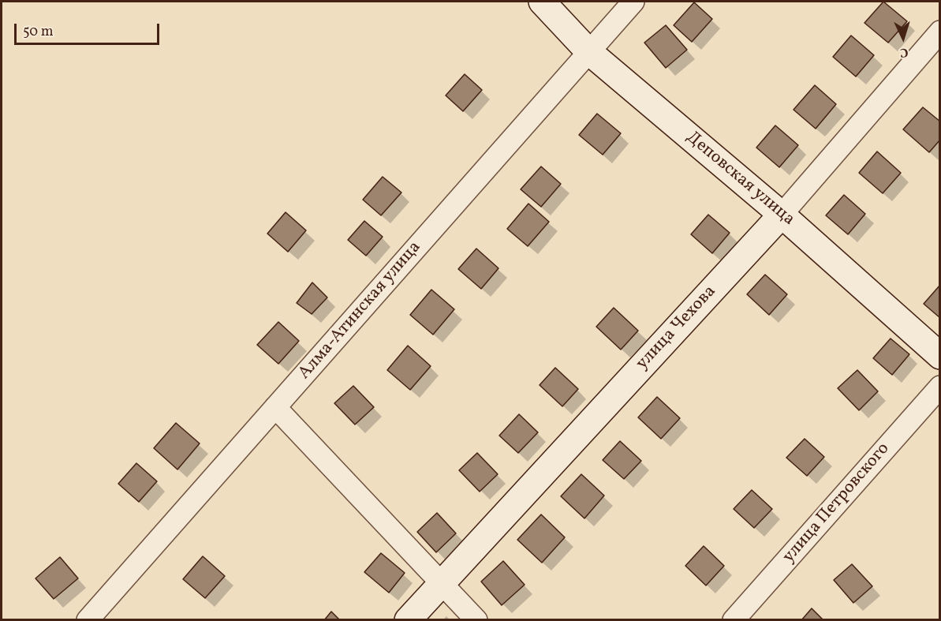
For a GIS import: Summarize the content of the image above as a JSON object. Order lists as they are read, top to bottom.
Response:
{
  "streets": {
    "street": [
      "Деповская улица",
      "Алма-Атинская улица",
      "улица Чехова",
      "улица Петровского"
    ]
  },
  "crossings": [
    ["Деповская улица", "Алма-Атинская улица"],
    ["Деповская улица", "улица Чехова"]
  ],
  "scale_bar": "50 m",
  "north": "bottom"
}
